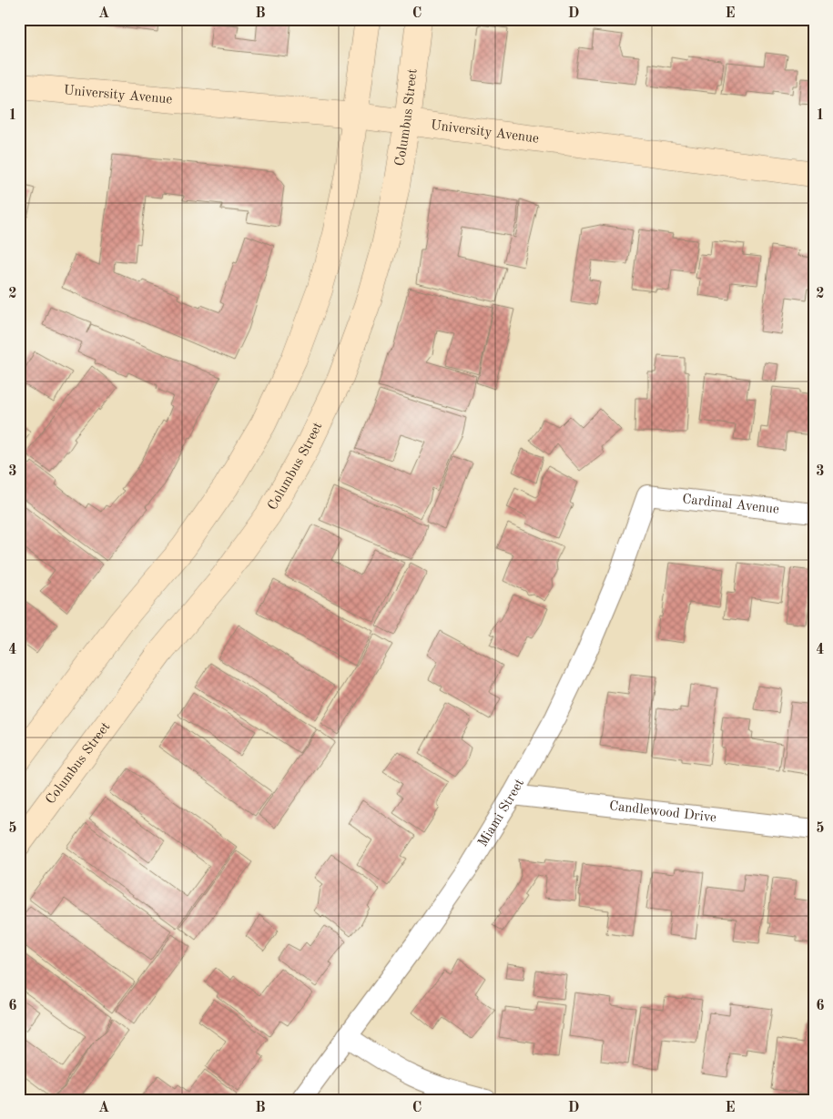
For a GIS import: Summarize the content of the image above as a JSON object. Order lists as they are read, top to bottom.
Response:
{
  "streets": {
    "main road": ["University Avenue", "Columbus Street"],
    "street": ["Cardinal Avenue", "Candlewood Drive", "Miami Street"]
  },
  "crossings": [
    ["University Avenue", "Columbus Street"],
    ["Cardinal Avenue", "Miami Street"],
    ["Candlewood Drive", "Miami Street"]
  ],
  "grid": {
    "columns": [
      "A",
      "B",
      "C",
      "D",
      "E"
    ],
    "rows": [
      "1",
      "2",
      "3",
      "4",
      "5",
      "6"
    ]
  }
}
